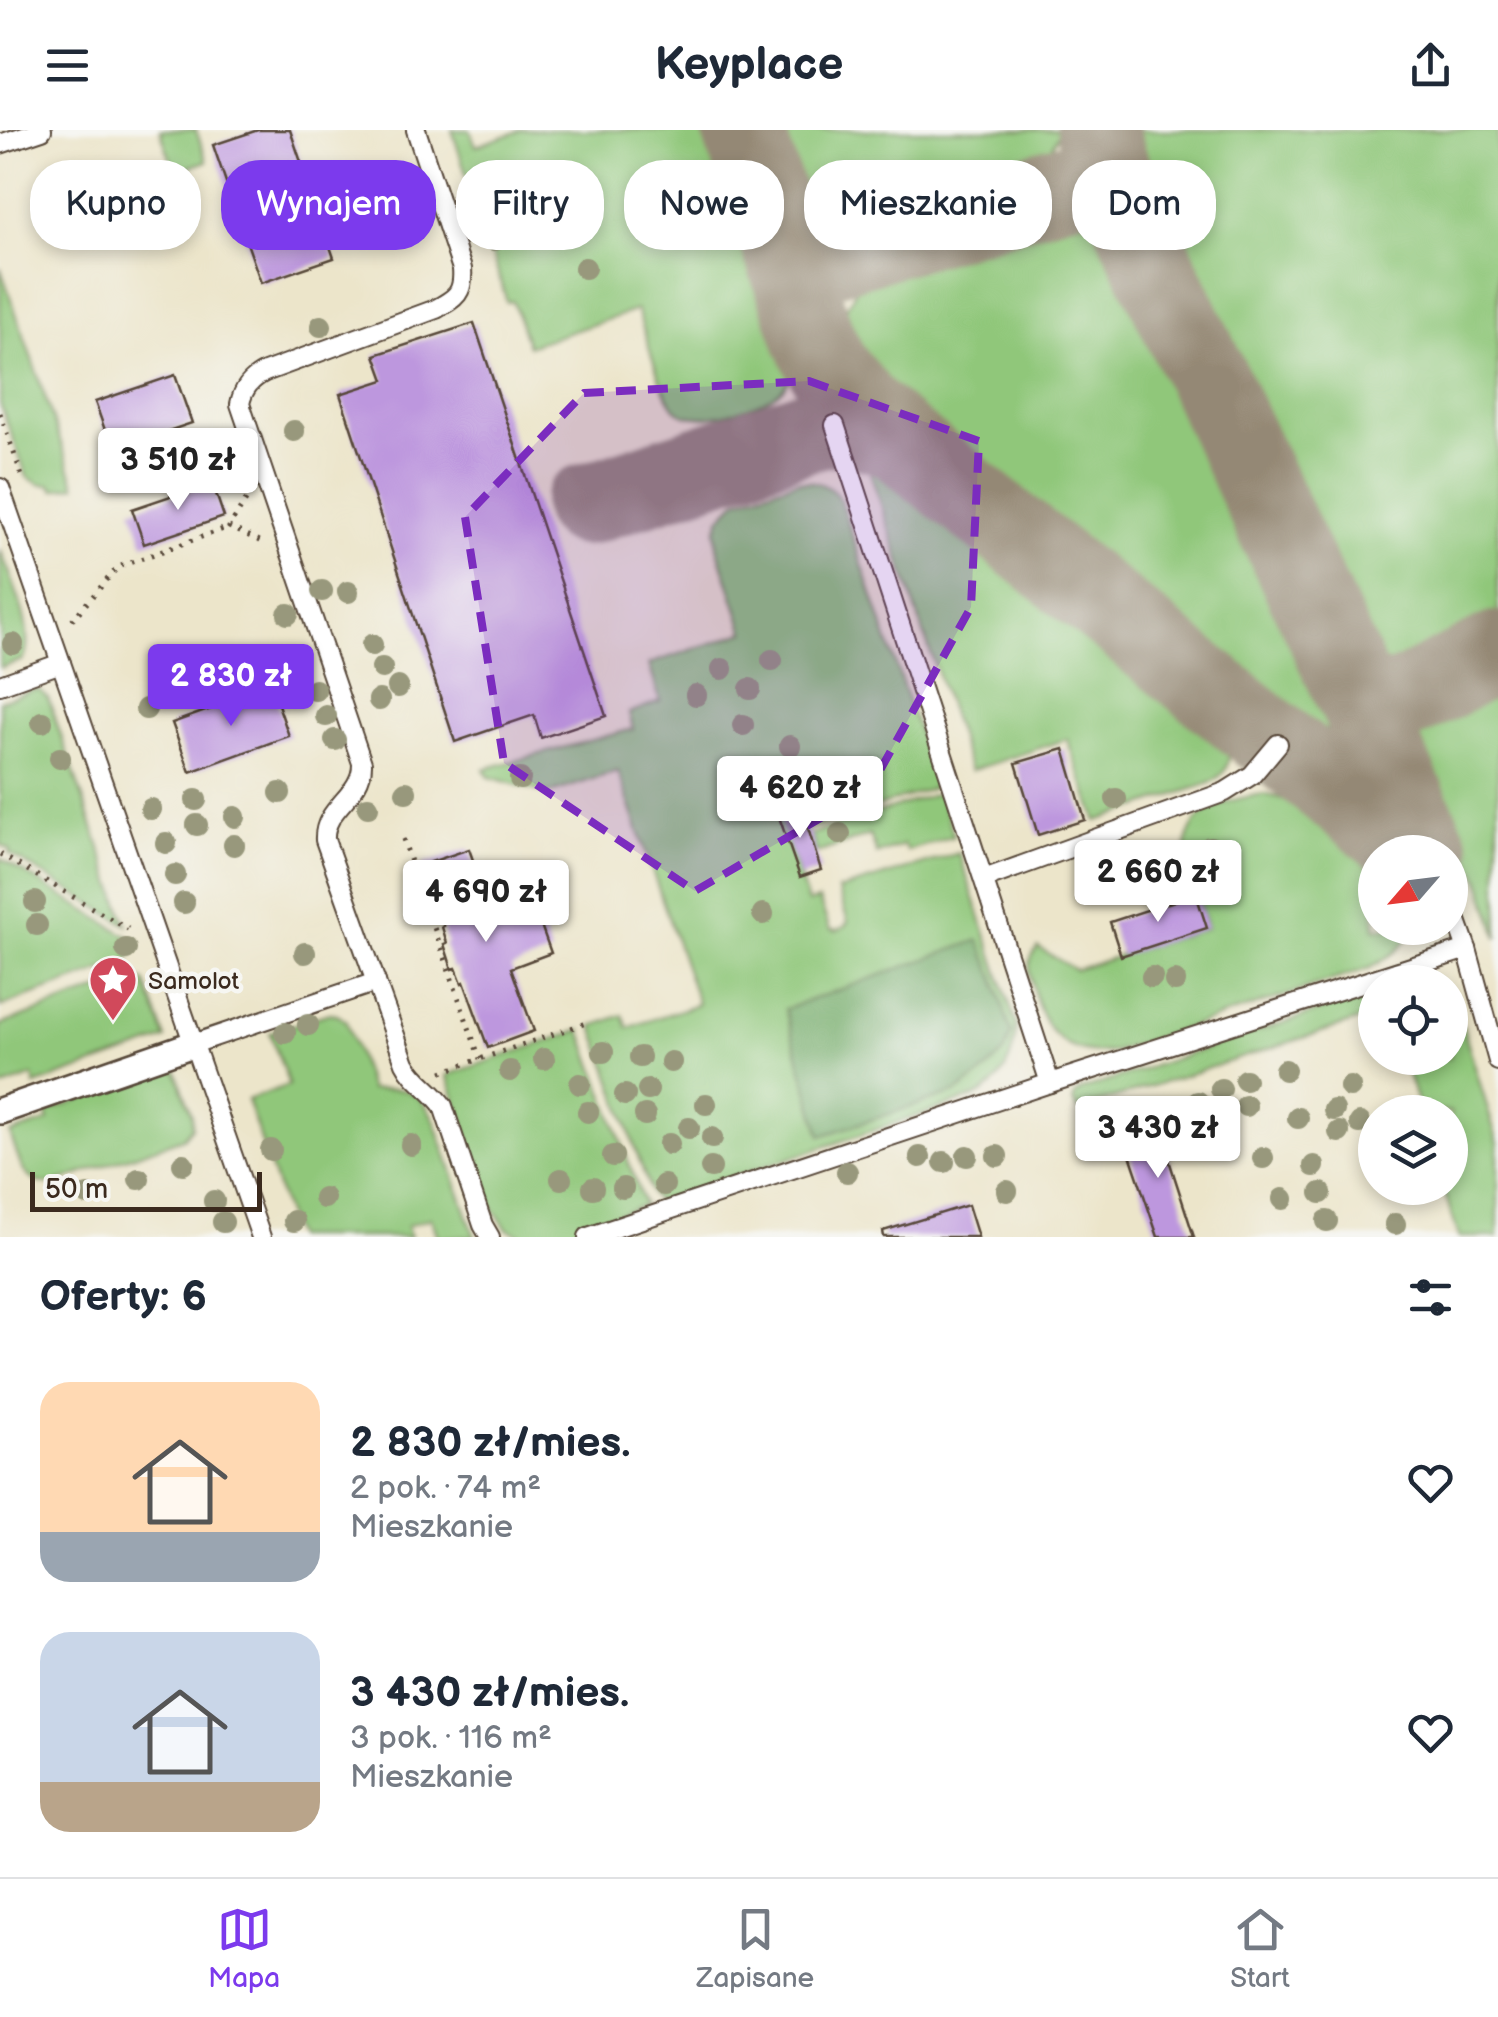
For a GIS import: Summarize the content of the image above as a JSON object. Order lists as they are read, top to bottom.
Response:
{
  "places": {
    "place": ["Samolot"]
  },
  "scale_bar": "50 m",
  "north": "bottom left",
  "page": {
    "header": "Keyplace",
    "chip": [
      "Kupno",
      "Wynajem",
      "Filtry",
      "Nowe",
      "Mieszkanie",
      "Dom"
    ],
    "price": [
      "3 510 zł",
      "2 830 zł",
      "4 620 zł",
      "2 660 zł",
      "4 690 zł",
      "3 430 zł"
    ],
    "scale": "50 m",
    "heading": "Oferty: 6",
    "list": [
      {
        "name": "2 830 zł/mies.",
        "note": "2 pok. · 74 m² · Mieszkanie"
      },
      {
        "name": "3 430 zł/mies.",
        "note": "3 pok. · 116 m² · Mieszkanie"
      }
    ],
    "tabs": ["Mapa", "Zapisane", "Start"]
  }
}
